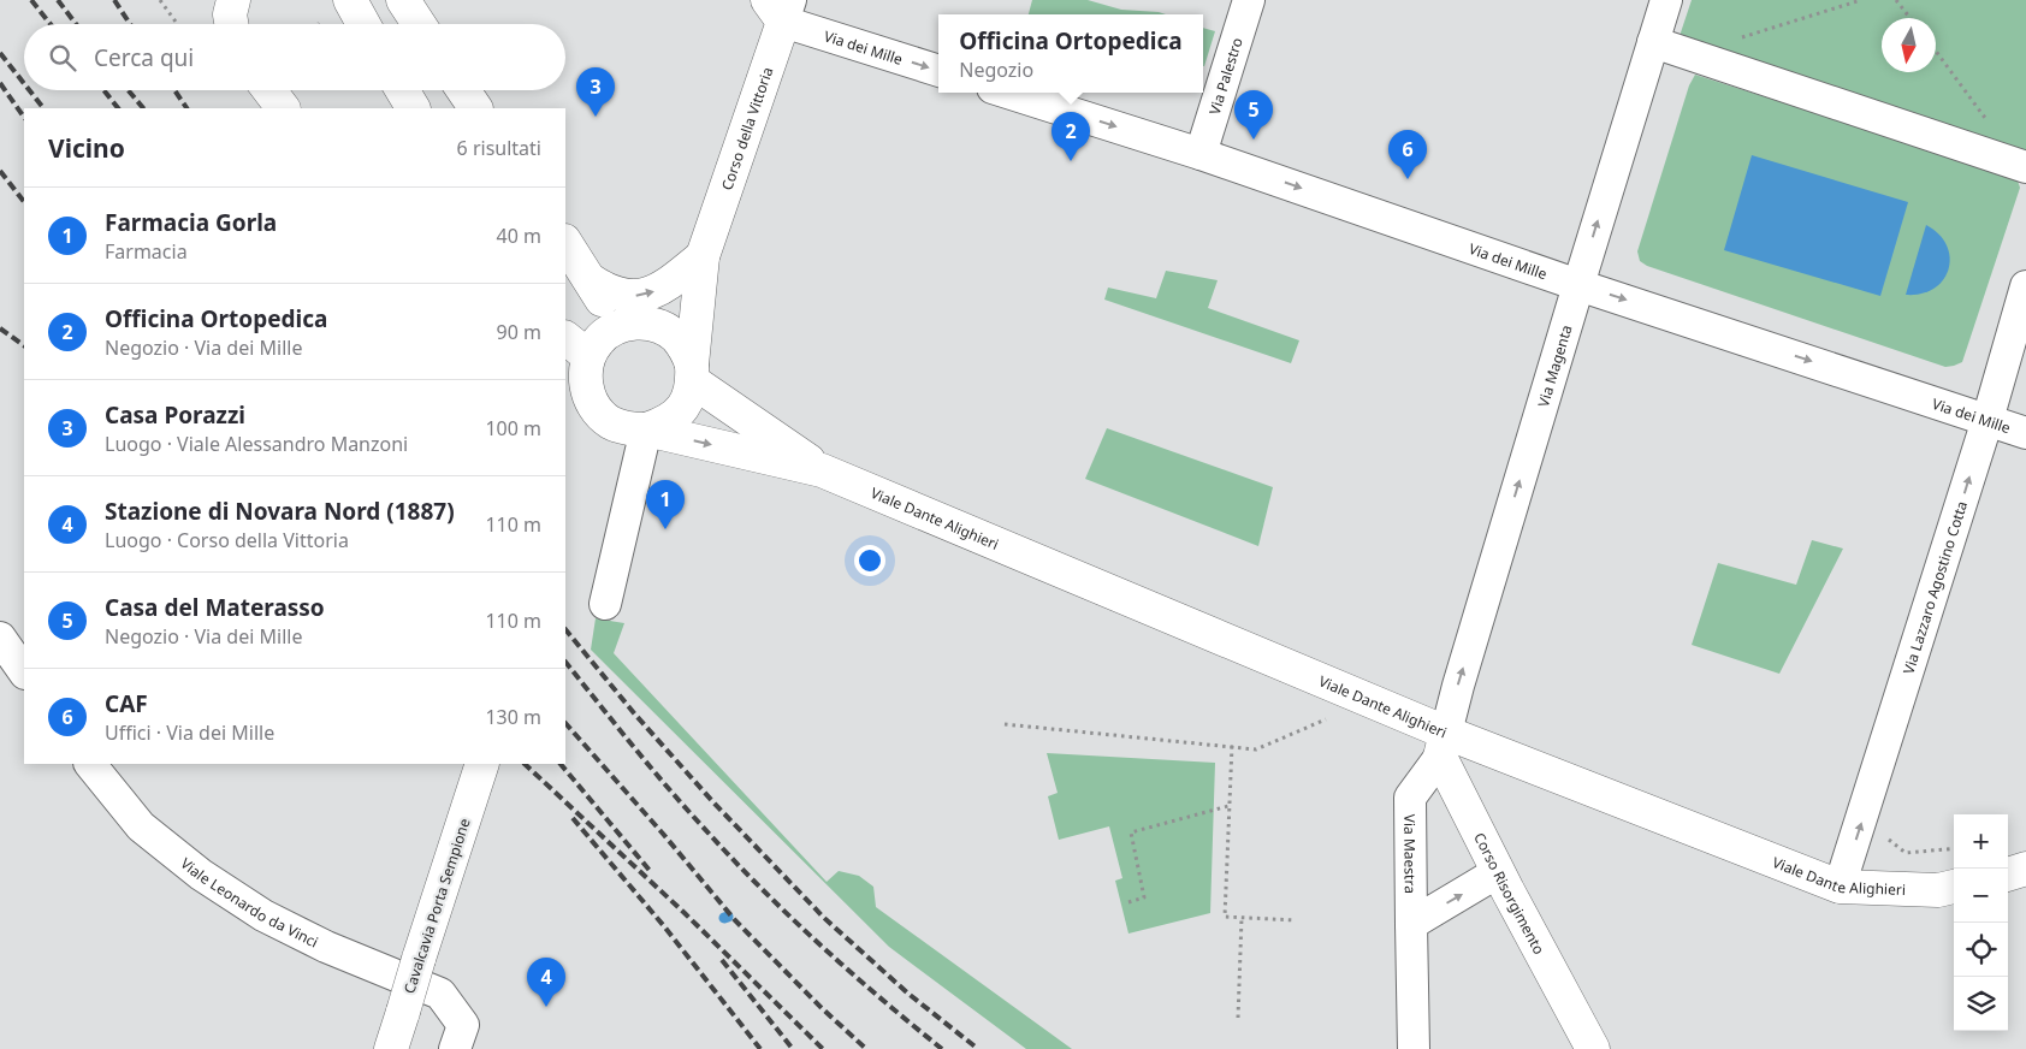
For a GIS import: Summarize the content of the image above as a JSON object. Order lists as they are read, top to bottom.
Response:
{
  "streets": {
    "main road": [
      "Corso della Vittoria",
      "Viale Dante Alighieri",
      "Corso Risorgimento",
      "Cavalcavia Porta Sempione"
    ],
    "street": [
      "Via dei Mille",
      "Via Palestro",
      "Via Magenta",
      "Via Lazzaro Agostino Cotta",
      "Via Maestra",
      "Viale Leonardo da Vinci"
    ]
  },
  "crossings": [
    ["Via dei Mille", "Via Palestro"],
    ["Via dei Mille", "Corso della Vittoria"],
    ["Via dei Mille", "Via Magenta"],
    ["Via dei Mille", "Via Lazzaro Agostino Cotta"],
    ["Via Magenta", "Viale Dante Alighieri"],
    ["Via Magenta", "Via Maestra"],
    ["Via Magenta", "Corso Risorgimento"],
    ["Viale Dante Alighieri", "Via Lazzaro Agostino Cotta"],
    ["Viale Dante Alighieri", "Via Maestra"],
    ["Viale Dante Alighieri", "Corso Risorgimento"],
    ["Via Maestra", "Corso Risorgimento"]
  ],
  "one_way": ["Via Magenta", "Via Lazzaro Agostino Cotta"],
  "north": "bottom",
  "page": {
    "popup": ["Officina Ortopedica", "Negozio"],
    "search": "Cerca qui",
    "pins": [
      "3",
      "5",
      "2",
      "6",
      "1",
      "4"
    ],
    "heading": ["Vicino", "6 risultati"],
    "list": [
      {
        "mark": "1",
        "name": "Farmacia Gorla",
        "note": "Farmacia",
        "value": "40 m"
      },
      {
        "mark": "2",
        "name": "Officina Ortopedica",
        "note": "Negozio · Via dei Mille",
        "value": "90 m"
      },
      {
        "mark": "3",
        "name": "Casa Porazzi",
        "note": "Luogo · Viale Alessandro Manzoni",
        "value": "100 m"
      },
      {
        "mark": "4",
        "name": "Stazione di Novara Nord (1887)",
        "note": "Luogo · Corso della Vittoria",
        "value": "110 m"
      },
      {
        "mark": "5",
        "name": "Casa del Materasso",
        "note": "Negozio · Via dei Mille",
        "value": "110 m"
      },
      {
        "mark": "6",
        "name": "CAF",
        "note": "Uffici · Via dei Mille",
        "value": "130 m"
      }
    ],
    "map_buttons": ["+", "−"]
  }
}
